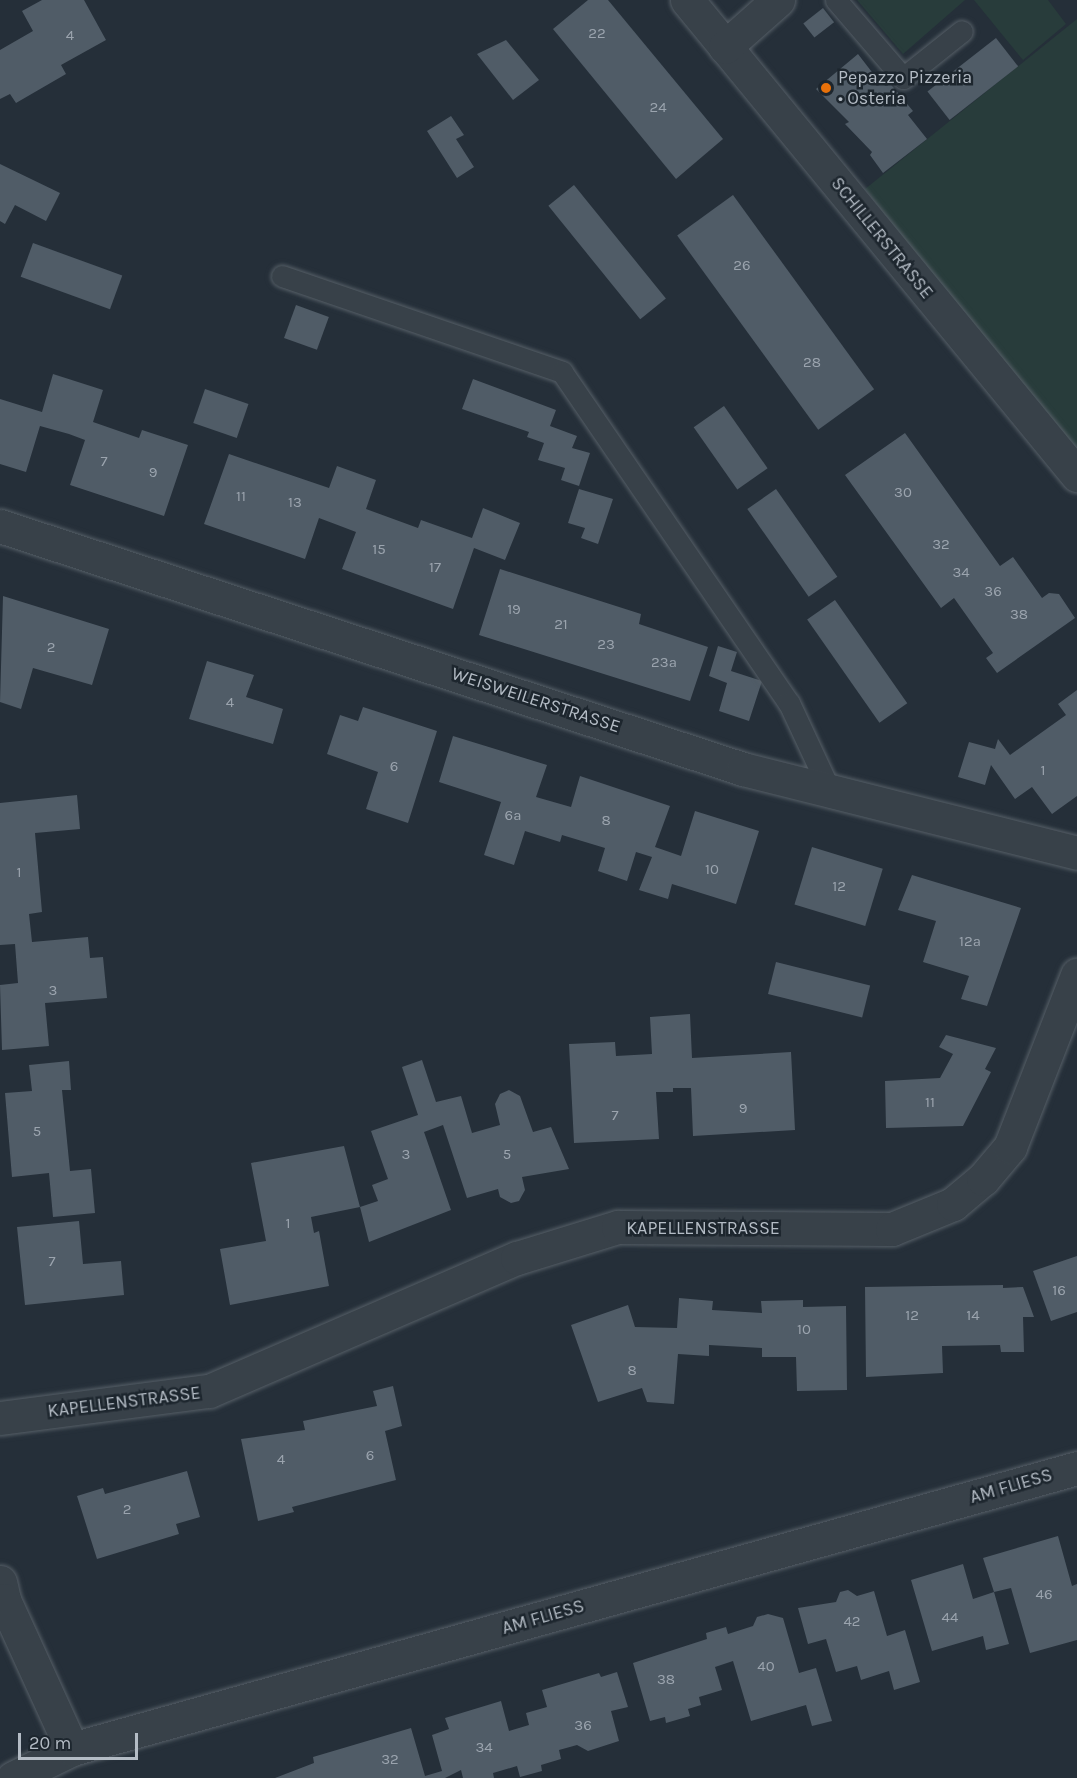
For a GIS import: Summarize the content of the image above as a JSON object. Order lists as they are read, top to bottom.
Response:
{
  "streets": {
    "street": [
      "SCHILLERSTRASSE",
      "WEISWEILERSTRASSE",
      "KAPELLENSTRASSE",
      "AM FLIESS"
    ]
  },
  "places": ["Pepazzo Pizzeria • Osteria"],
  "house_numbers": [
    "22",
    "4",
    "24",
    "26",
    "28",
    "7",
    "9",
    "30",
    "11",
    "13",
    "32",
    "15",
    "17",
    "34",
    "36",
    "19",
    "38",
    "21",
    "23",
    "2",
    "23a",
    "4",
    "6",
    "1",
    "6a",
    "8",
    "10",
    "1",
    "12",
    "12a",
    "3",
    "11",
    "9",
    "7",
    "5",
    "3",
    "5",
    "1",
    "7",
    "16",
    "12",
    "14",
    "10",
    "8",
    "6",
    "4",
    "2",
    "46",
    "44",
    "42",
    "40",
    "38",
    "36",
    "34",
    "32"
  ],
  "scale_bar": "20 m"
}
